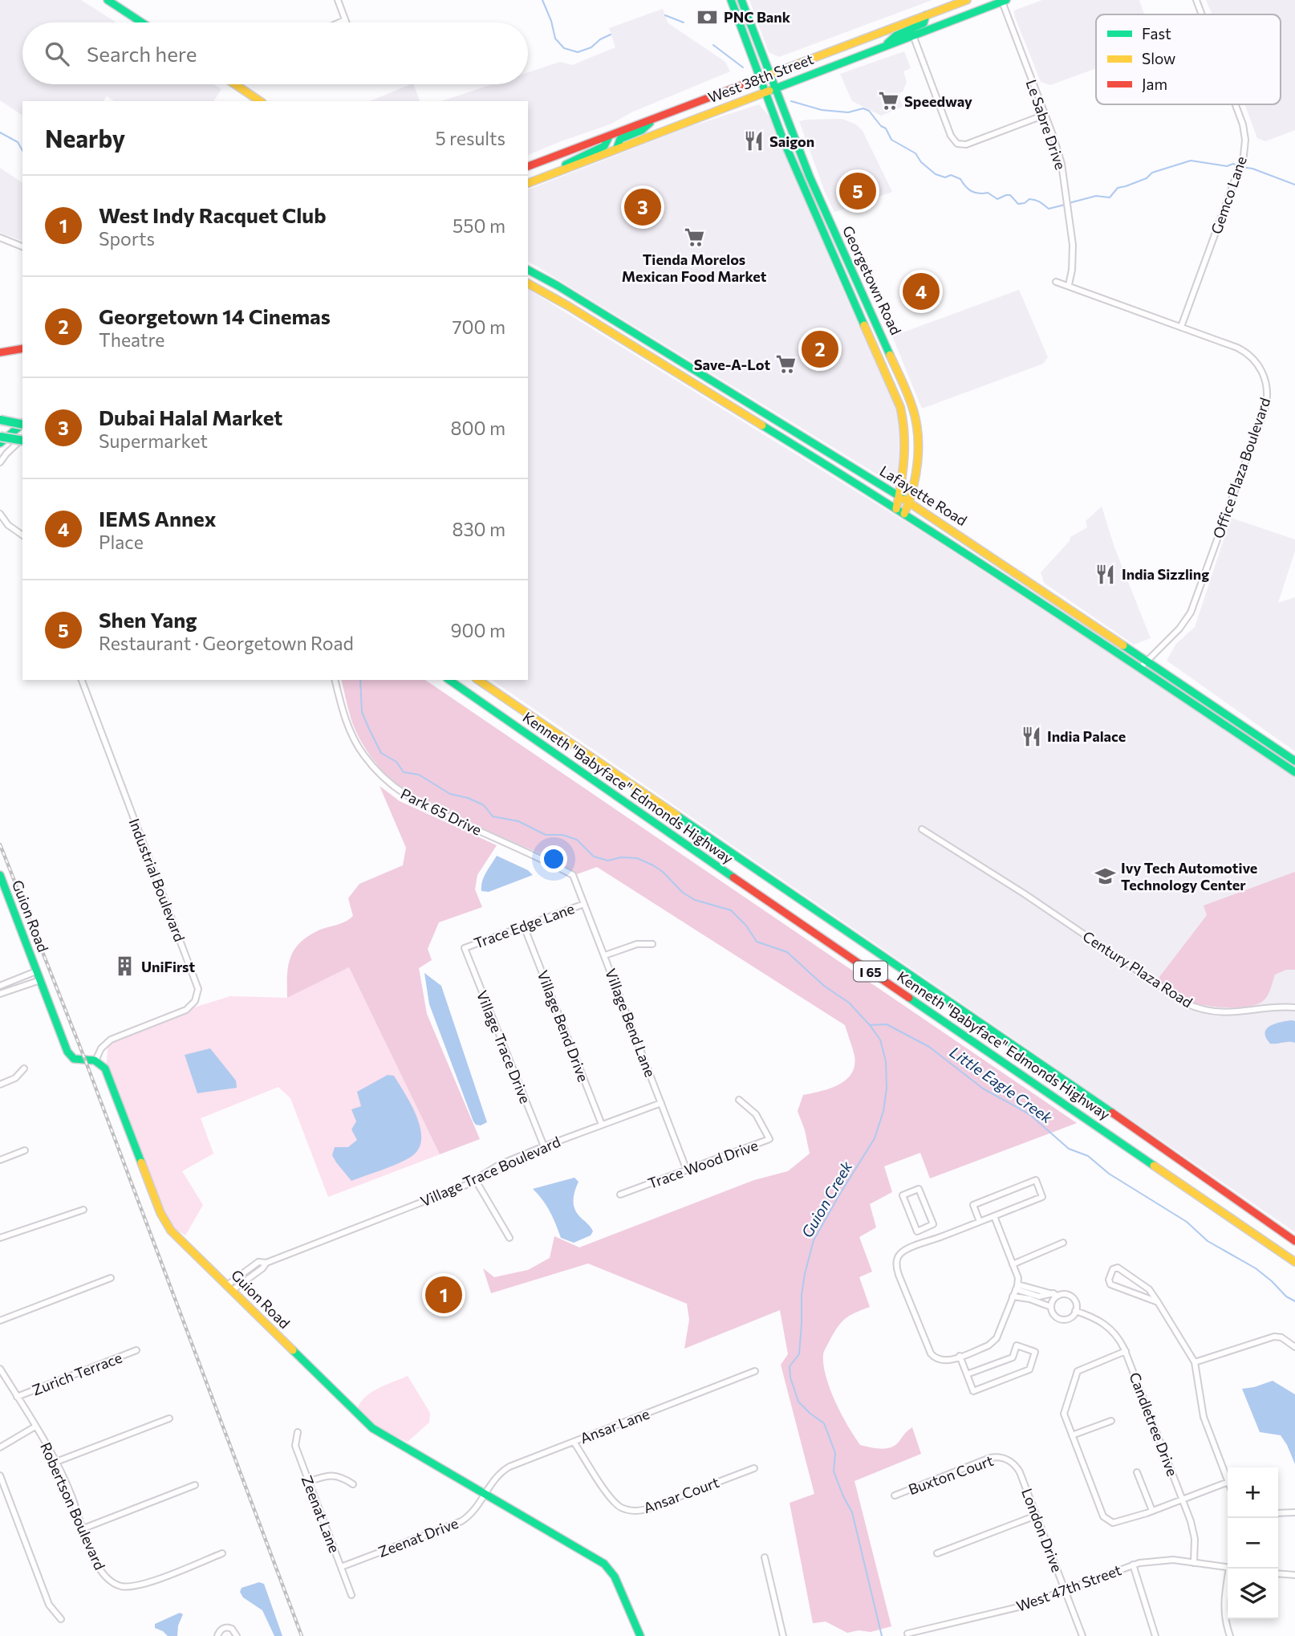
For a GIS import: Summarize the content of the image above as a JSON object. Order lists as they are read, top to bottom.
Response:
{
  "streets": {
    "main road": [
      "West 38th Street",
      "Georgetown Road",
      "Lafayette Road",
      "Kenneth \"Babyface\" Edmonds Highway",
      "Guion Road",
      "I 65"
    ],
    "street": [
      "Le Sabre Drive",
      "Gemco Lane",
      "Office Plaza Boulevard",
      "Park 65 Drive",
      "Industrial Boulevard",
      "Trace Edge Lane",
      "Century Plaza Road",
      "Village Bend Lane",
      "Village Bend Drive",
      "Village Trace Drive",
      "Trace Wood Drive",
      "Village Trace Boulevard",
      "Zurich Terrace",
      "Candletree Drive",
      "Ansar Lane",
      "Buxton Court",
      "Ansar Court",
      "Robertson Boulevard",
      "Zeenat Lane",
      "London Drive",
      "Zeenat Drive",
      "West 47th Street"
    ]
  },
  "crossings": [
    ["West 38th Street", "Le Sabre Drive"],
    ["West 38th Street", "Georgetown Road"],
    ["Le Sabre Drive", "Office Plaza Boulevard"],
    ["Gemco Lane", "Office Plaza Boulevard"],
    ["Georgetown Road", "Lafayette Road"],
    ["Office Plaza Boulevard", "Lafayette Road"],
    ["Park 65 Drive", "Village Bend Lane"],
    ["Industrial Boulevard", "Guion Road"],
    ["Guion Road", "Village Trace Boulevard"],
    ["Guion Road", "Ansar Lane"],
    ["Guion Road", "Zeenat Drive"],
    ["Trace Edge Lane", "Village Bend Lane"],
    ["Trace Edge Lane", "Village Bend Drive"],
    ["Trace Edge Lane", "Village Trace Drive"],
    ["Village Bend Lane", "Trace Wood Drive"],
    ["Village Bend Lane", "Village Trace Boulevard"],
    ["Village Bend Drive", "Village Trace Boulevard"],
    ["Village Trace Drive", "Village Trace Boulevard"],
    ["Zurich Terrace", "Robertson Boulevard"],
    ["Candletree Drive", "West 47th Street"],
    ["Ansar Lane", "Ansar Court"],
    ["Ansar Lane", "Zeenat Drive"],
    ["Buxton Court", "London Drive"],
    ["Zeenat Lane", "Zeenat Drive"],
    ["London Drive", "West 47th Street"]
  ],
  "water": ["Little Eagle Creek", "Guion Creek"],
  "places": {
    "bank": ["PNC Bank"],
    "supermarket": ["Speedway", "Tienda Morelos Mexican Food Market", "Save-A-Lot"],
    "restaurant": ["Saigon", "India Sizzling", "India Palace"],
    "school or university": ["Ivy Tech Automotive Technology Center"],
    "building": ["UniFirst"]
  },
  "legend": ["Fast", "Slow", "Jam"],
  "page": {
    "search": "Search here",
    "heading": ["Nearby", "5 results"],
    "pins": [
      "5",
      "3",
      "4",
      "2",
      "1"
    ],
    "list": [
      {
        "mark": "1",
        "name": "West Indy Racquet Club",
        "note": "Sports",
        "value": "550 m"
      },
      {
        "mark": "2",
        "name": "Georgetown 14 Cinemas",
        "note": "Theatre",
        "value": "700 m"
      },
      {
        "mark": "3",
        "name": "Dubai Halal Market",
        "note": "Supermarket",
        "value": "800 m"
      },
      {
        "mark": "4",
        "name": "IEMS Annex",
        "note": "Place",
        "value": "830 m"
      },
      {
        "mark": "5",
        "name": "Shen Yang",
        "note": "Restaurant · Georgetown Road",
        "value": "900 m"
      }
    ],
    "map_buttons": ["+", "−"]
  }
}
